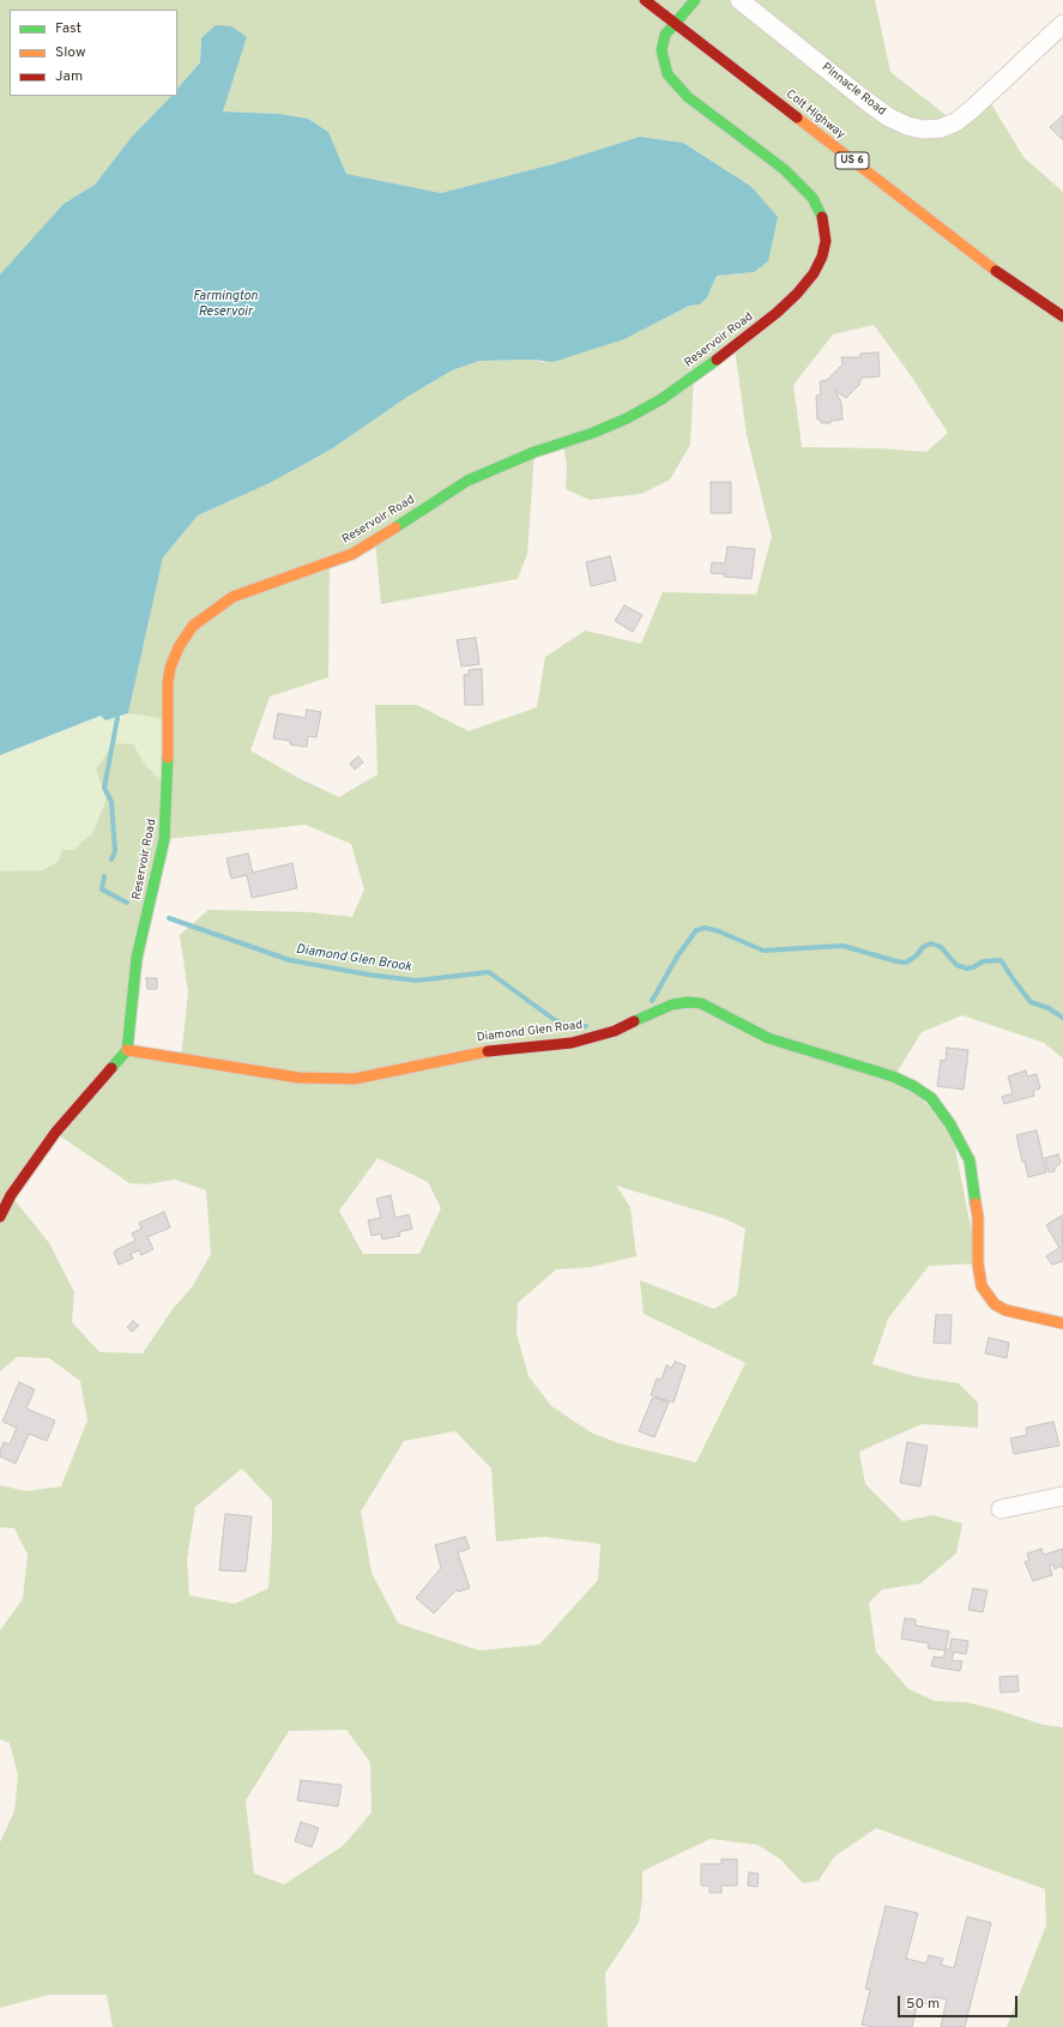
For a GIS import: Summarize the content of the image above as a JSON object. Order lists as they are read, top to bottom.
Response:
{
  "streets": {
    "main road": [
      "Colt Highway",
      "US 6",
      "Reservoir Road",
      "Diamond Glen Road"
    ],
    "street": ["Pinnacle Road"]
  },
  "crossings": [
    ["Colt Highway", "Reservoir Road"],
    ["Reservoir Road", "Diamond Glen Road"]
  ],
  "water": ["Farmington Reservoir", "Diamond Glen Brook"],
  "legend": ["Fast", "Slow", "Jam"],
  "scale_bar": "50 m"
}
